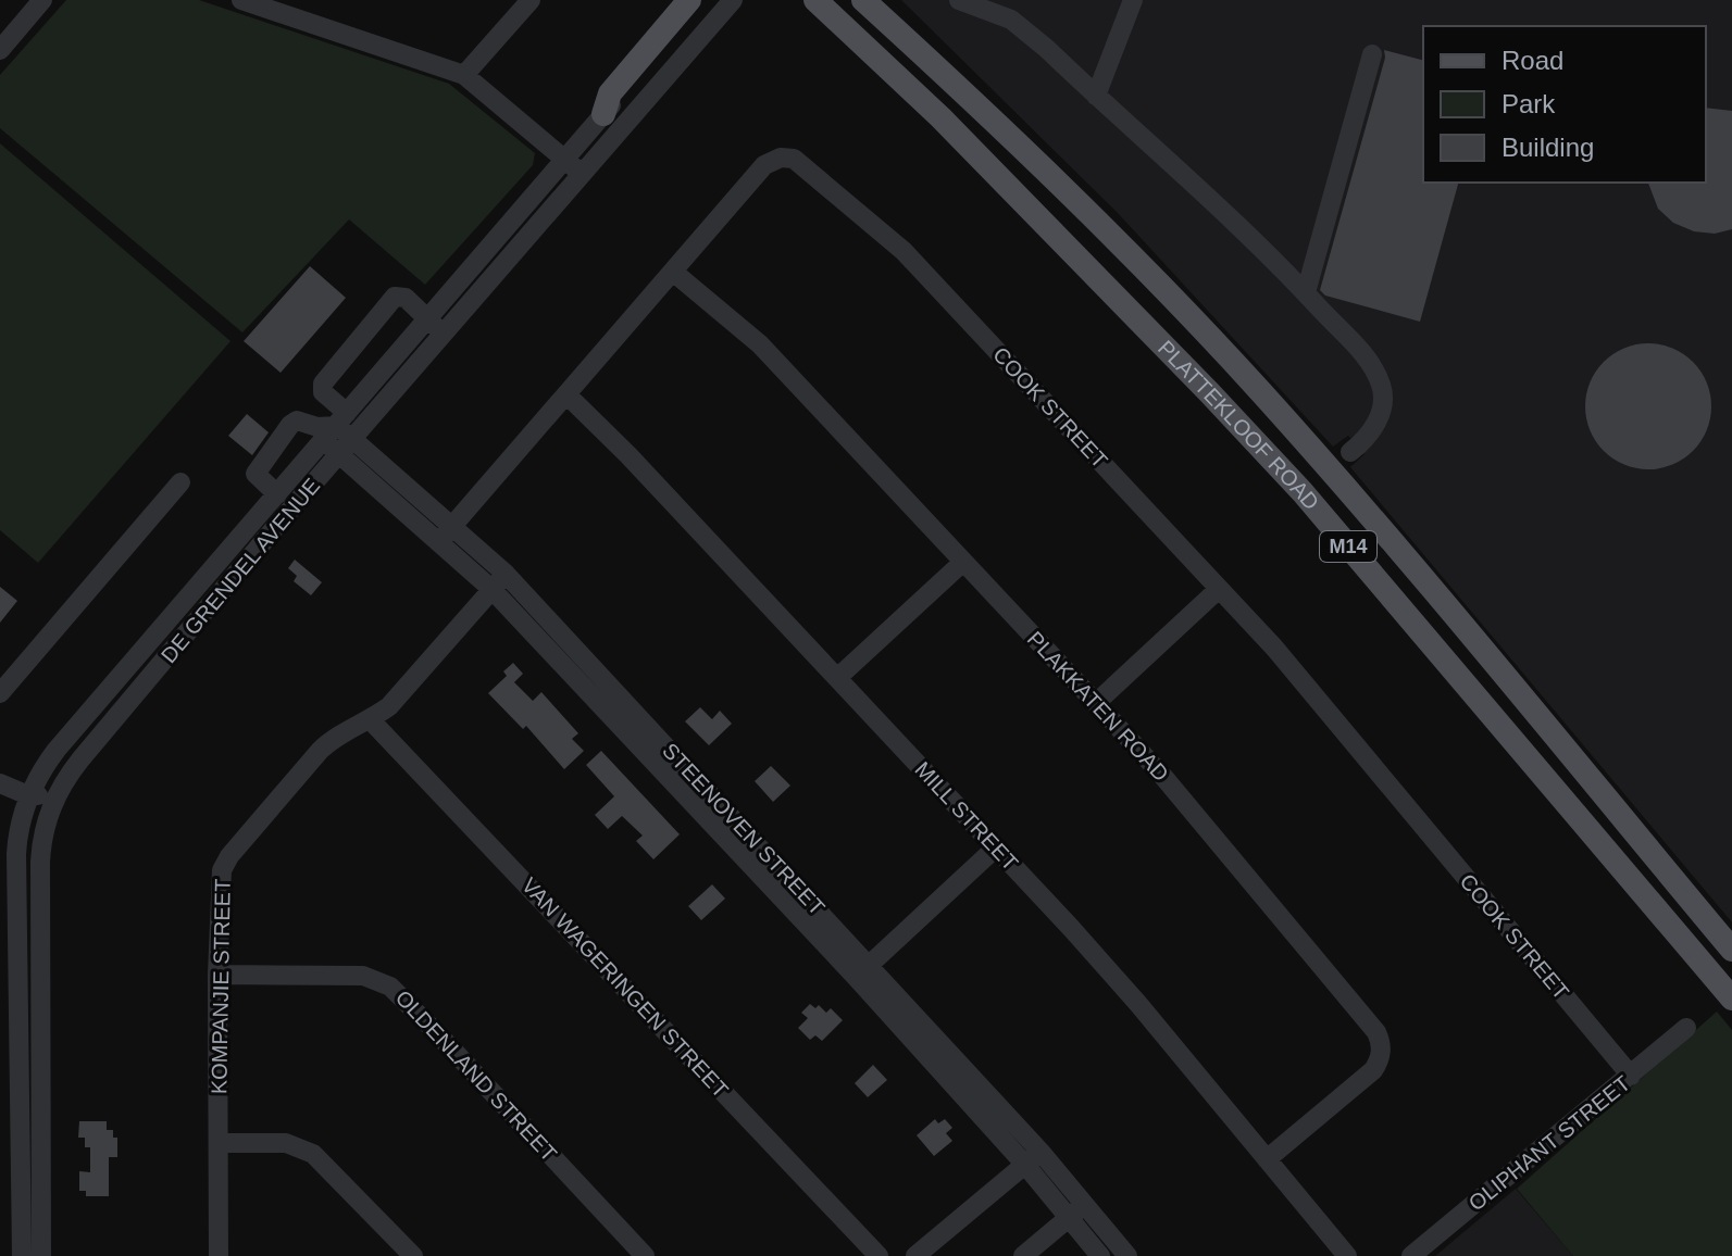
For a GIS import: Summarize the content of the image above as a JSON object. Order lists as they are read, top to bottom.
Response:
{
  "streets": {
    "main road": ["PLATTEKLOOF ROAD", "M14"],
    "street": [
      "COOK STREET",
      "DE GRENDEL AVENUE",
      "PLAKKATEN ROAD",
      "MILL STREET",
      "STEENOVEN STREET",
      "KOMPANJIE STREET",
      "VAN WAGERINGEN STREET",
      "OLDENLAND STREET",
      "OLIPHANT STREET"
    ]
  },
  "crossings": [
    ["COOK STREET", "PLAKKATEN ROAD"],
    ["COOK STREET", "MILL STREET"],
    ["COOK STREET", "STEENOVEN STREET"],
    ["COOK STREET", "OLIPHANT STREET"],
    ["DE GRENDEL AVENUE", "STEENOVEN STREET"],
    ["PLAKKATEN ROAD", "MILL STREET"],
    ["STEENOVEN STREET", "KOMPANJIE STREET"],
    ["KOMPANJIE STREET", "VAN WAGERINGEN STREET"],
    ["KOMPANJIE STREET", "OLDENLAND STREET"]
  ],
  "legend": ["Road", "Park", "Building"]
}
